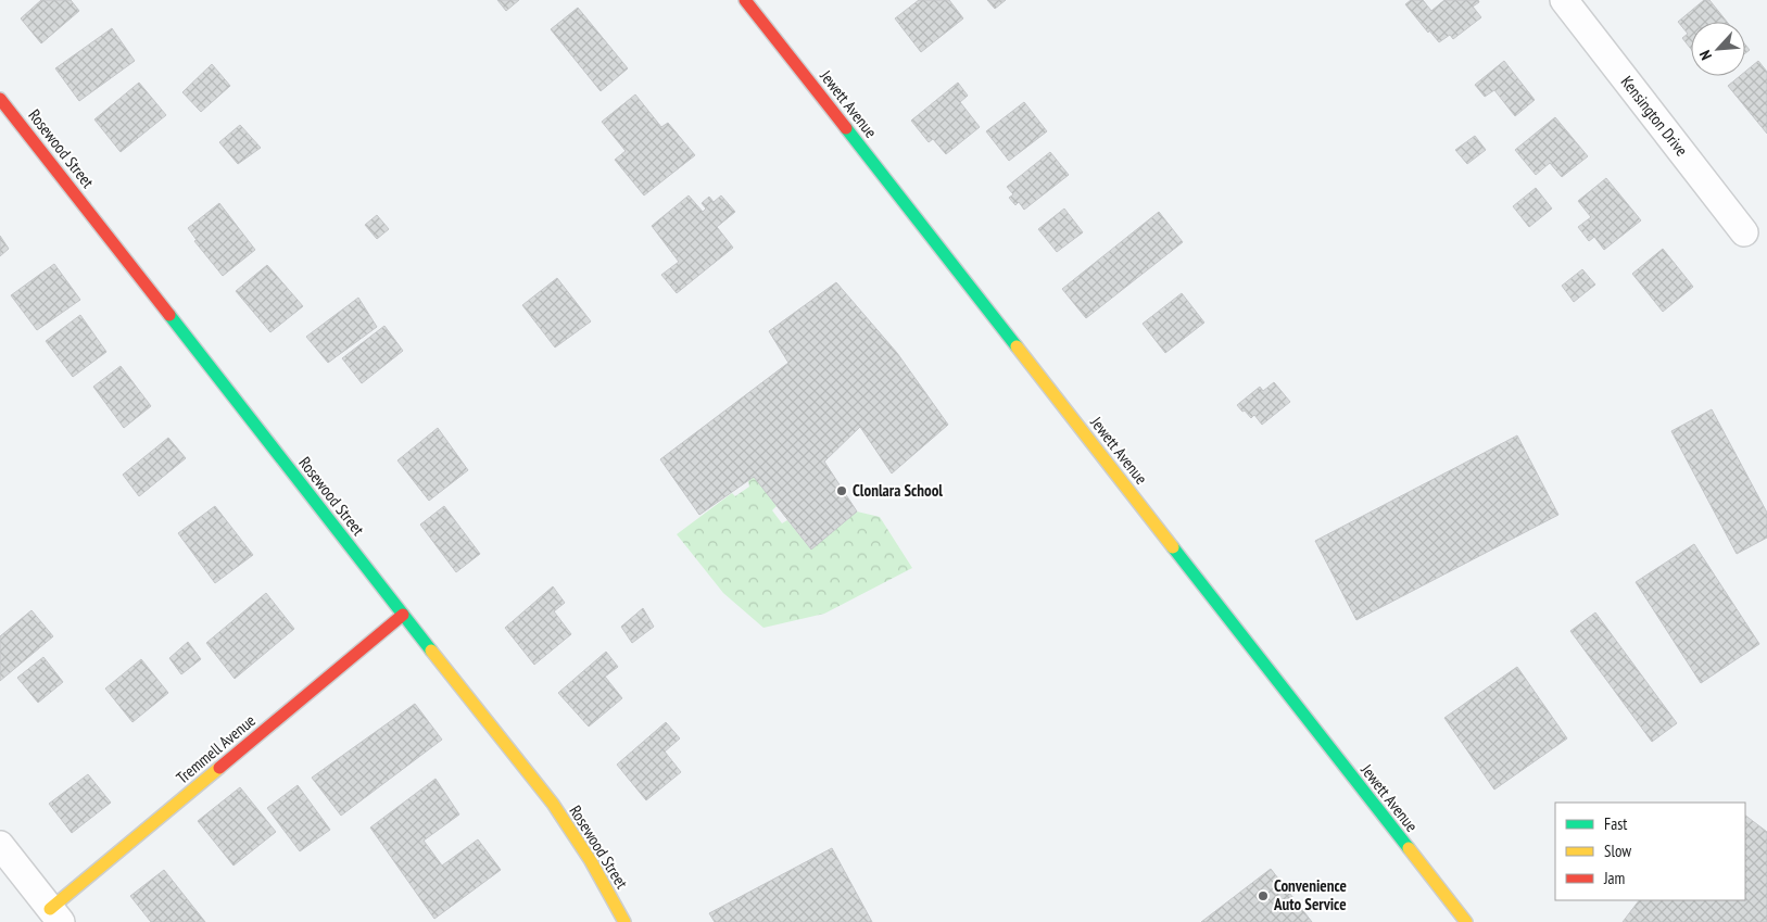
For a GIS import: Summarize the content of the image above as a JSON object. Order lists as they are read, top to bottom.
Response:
{
  "streets": {
    "street": [
      "Jewett Avenue",
      "Kensington Drive",
      "Rosewood Street",
      "Tremmell Avenue"
    ]
  },
  "crossings": [
    ["Rosewood Street", "Tremmell Avenue"]
  ],
  "places": ["Clonlara School", "Convenience Auto Service"],
  "legend": ["Fast", "Slow", "Jam"],
  "north": "bottom left"
}
